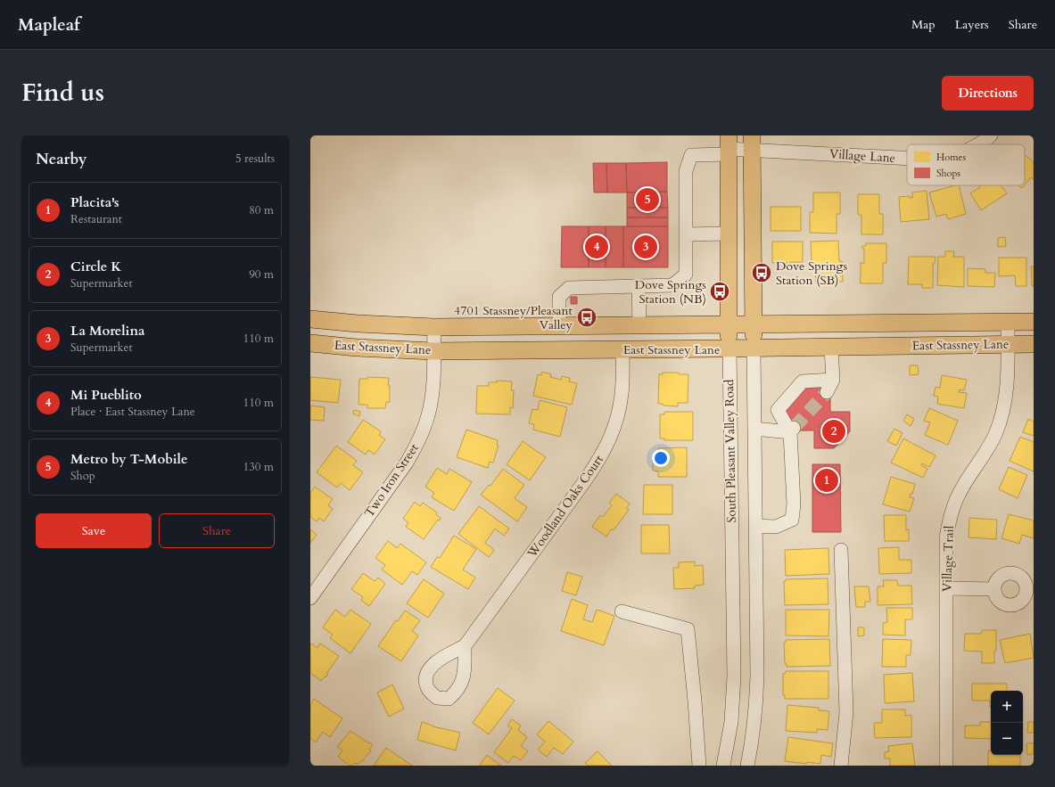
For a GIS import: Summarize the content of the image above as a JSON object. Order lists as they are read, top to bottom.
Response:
{
  "streets": {
    "main road": ["East Stassney Lane", "South Pleasant Valley Road"],
    "street": [
      "Village Lane",
      "Two Iron Street",
      "Woodland Oaks Court",
      "Village Trail"
    ]
  },
  "crossings": [
    ["Village Lane", "South Pleasant Valley Road"],
    ["East Stassney Lane", "South Pleasant Valley Road"],
    ["East Stassney Lane", "Two Iron Street"],
    ["East Stassney Lane", "Woodland Oaks Court"],
    ["East Stassney Lane", "Village Trail"]
  ],
  "places": {
    "bus stop": ["Dove Springs Station (SB)", "Dove Springs Station (NB)", "4701 Stassney/Pleasant Valley"]
  },
  "legend": ["Homes", "Shops"],
  "page": {
    "header": "Mapleaf",
    "nav": ["Map", "Layers", "Share"],
    "title": "Find us",
    "buttons": [
      "Directions",
      ["Save", "Share"]
    ],
    "heading": ["Nearby", "5 results"],
    "list": [
      {
        "mark": "1",
        "name": "Placita's",
        "note": "Restaurant",
        "value": "80 m"
      },
      {
        "mark": "2",
        "name": "Circle K",
        "note": "Supermarket",
        "value": "90 m"
      },
      {
        "mark": "3",
        "name": "La Morelina",
        "note": "Supermarket",
        "value": "110 m"
      },
      {
        "mark": "4",
        "name": "Mi Pueblito",
        "note": "Place · East Stassney Lane",
        "value": "110 m"
      },
      {
        "mark": "5",
        "name": "Metro by T-Mobile",
        "note": "Shop",
        "value": "130 m"
      }
    ],
    "pins": [
      "5",
      "3",
      "4",
      "2",
      "1"
    ],
    "map_buttons": ["+", "−"]
  }
}
